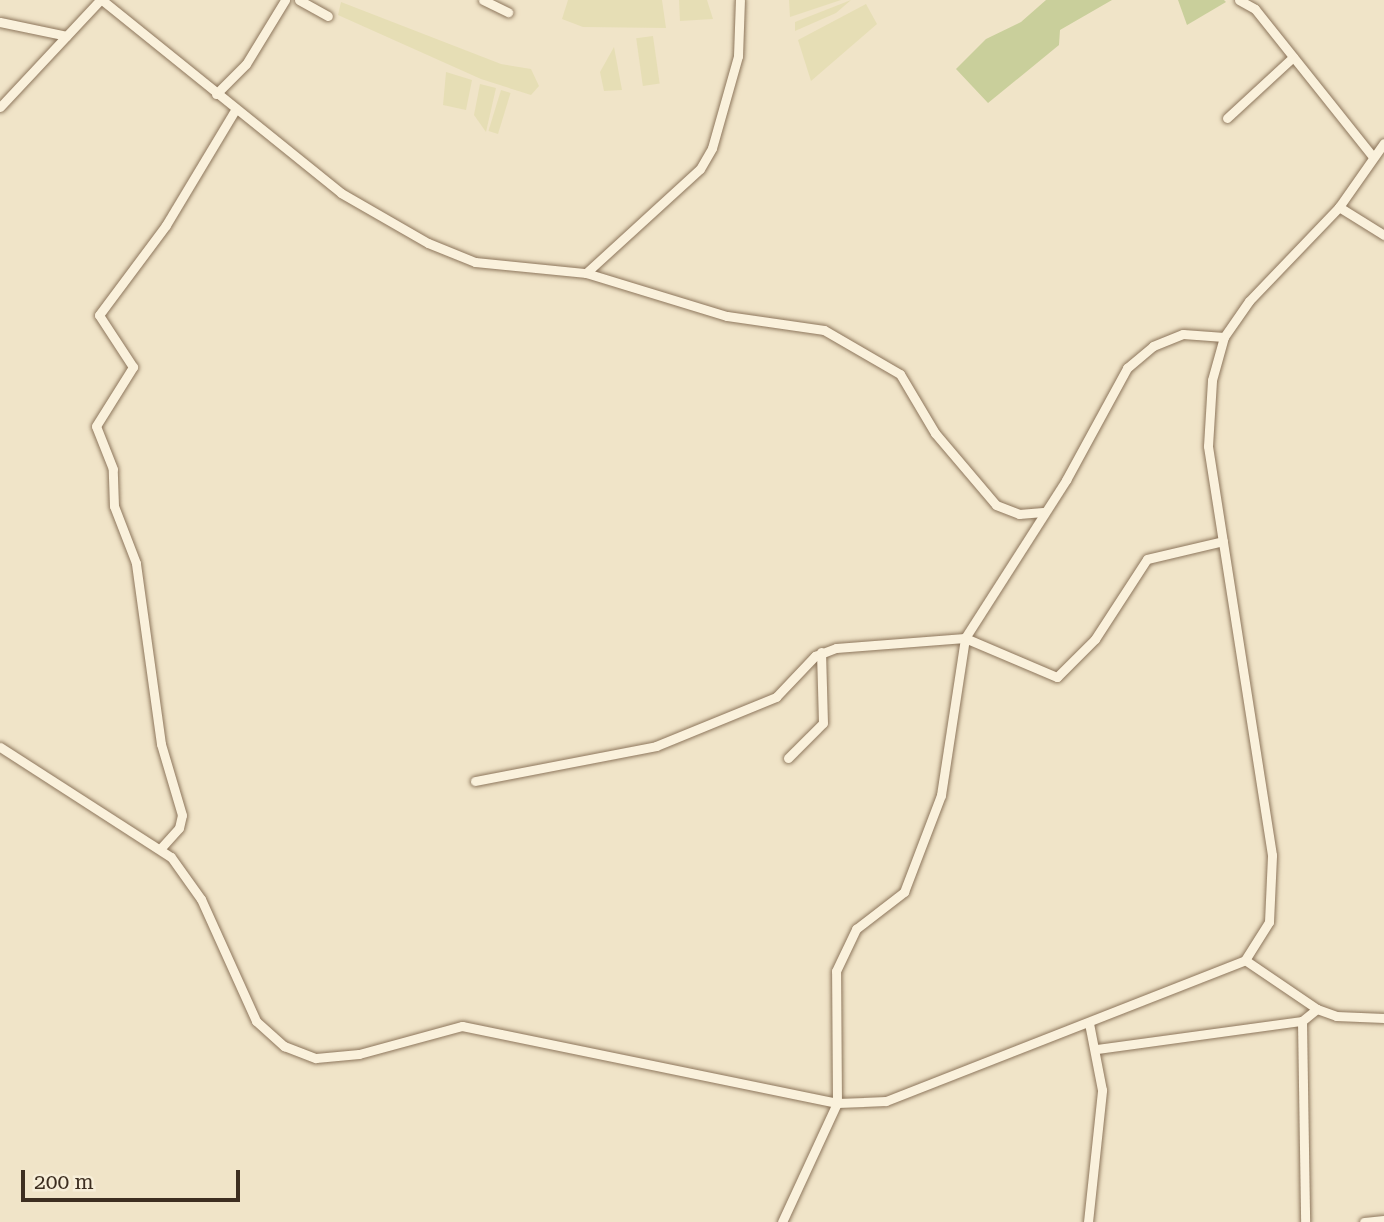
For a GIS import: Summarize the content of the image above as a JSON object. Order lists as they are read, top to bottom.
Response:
{
  "scale_bar": "200 m"
}
